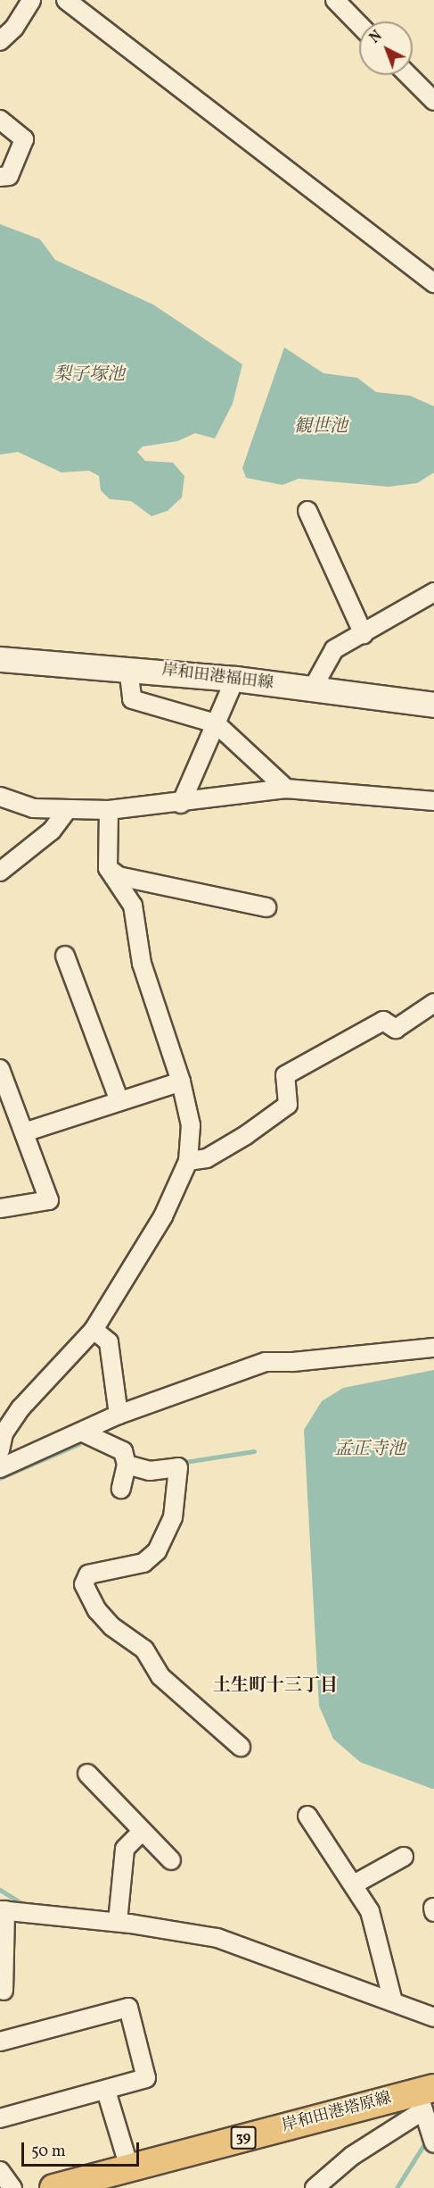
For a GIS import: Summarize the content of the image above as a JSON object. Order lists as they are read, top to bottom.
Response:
{
  "streets": {
    "main road": ["岸和田港塔原線", "39"],
    "street": ["岸和田港福田線"]
  },
  "districts": ["土生町十三丁目"],
  "water": ["梨子塚池", "観世池", "孟正寺池"],
  "scale_bar": "50 m",
  "north": "top left"
}
